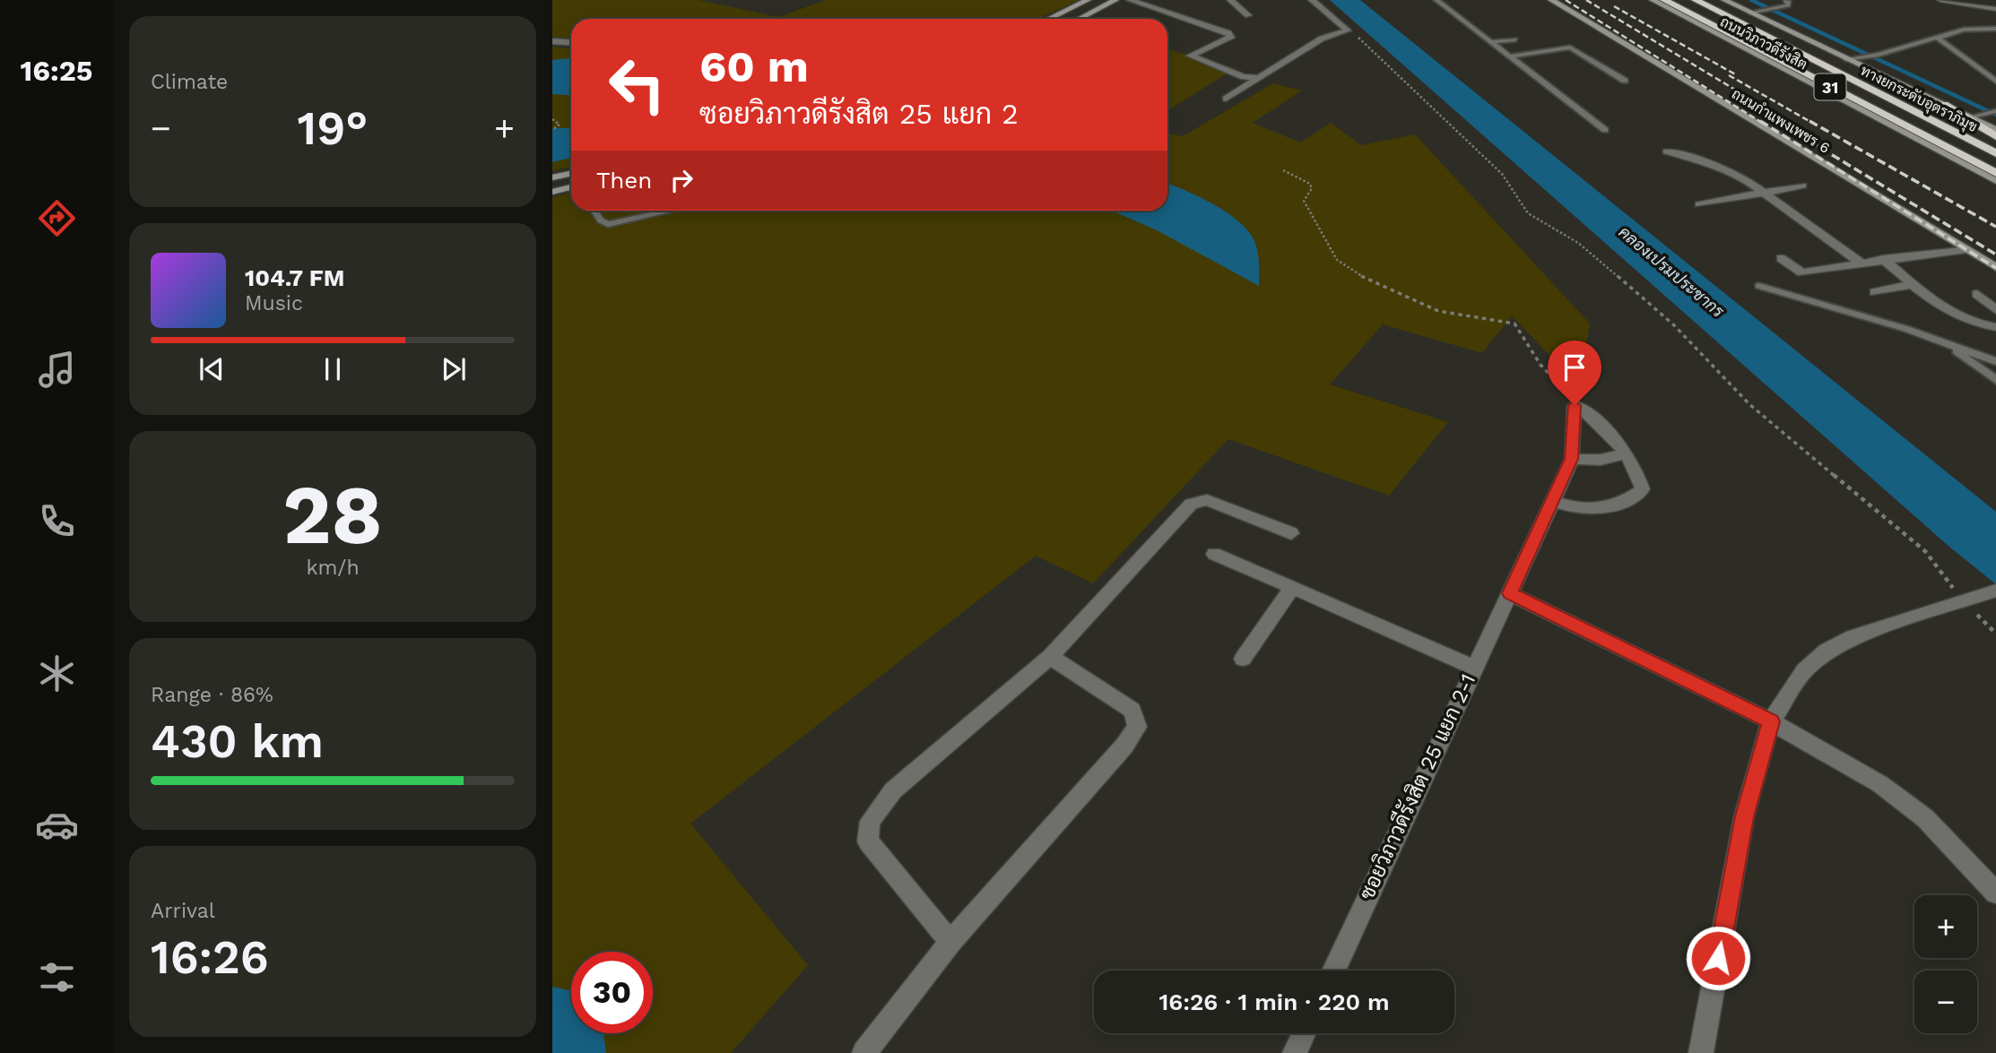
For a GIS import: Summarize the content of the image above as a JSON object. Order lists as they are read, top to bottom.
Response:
{
  "streets": {
    "highway": ["ถนนวิภาวดีรังสิต", "31", "ทางยกระดับอุตราภิมุข"],
    "main road": ["ถนนกำแพงเพชร 6"],
    "street": ["ซอยวิภาวดีรังสิต 25 แยก 2-1"]
  },
  "water": ["คลองเปรมประชากร"],
  "page": {
    "tabs": "16:25",
    "tile": [
      "Climate",
      ["28", "km/h"],
      ["Range · 86%", "430 km"],
      ["Arrival", "16:26"]
    ],
    "turn": ["60 m", "ซอยวิภาวดีรังสิต 25 แยก 2"],
    "heat": ["−", "19°", "+"],
    "then": "Then",
    "song": ["104.7 FM", "Music"],
    "map_buttons": ["+", "−"],
    "limit": "30",
    "trip": "16:26 · 1 min · 220 m"
  }
}
